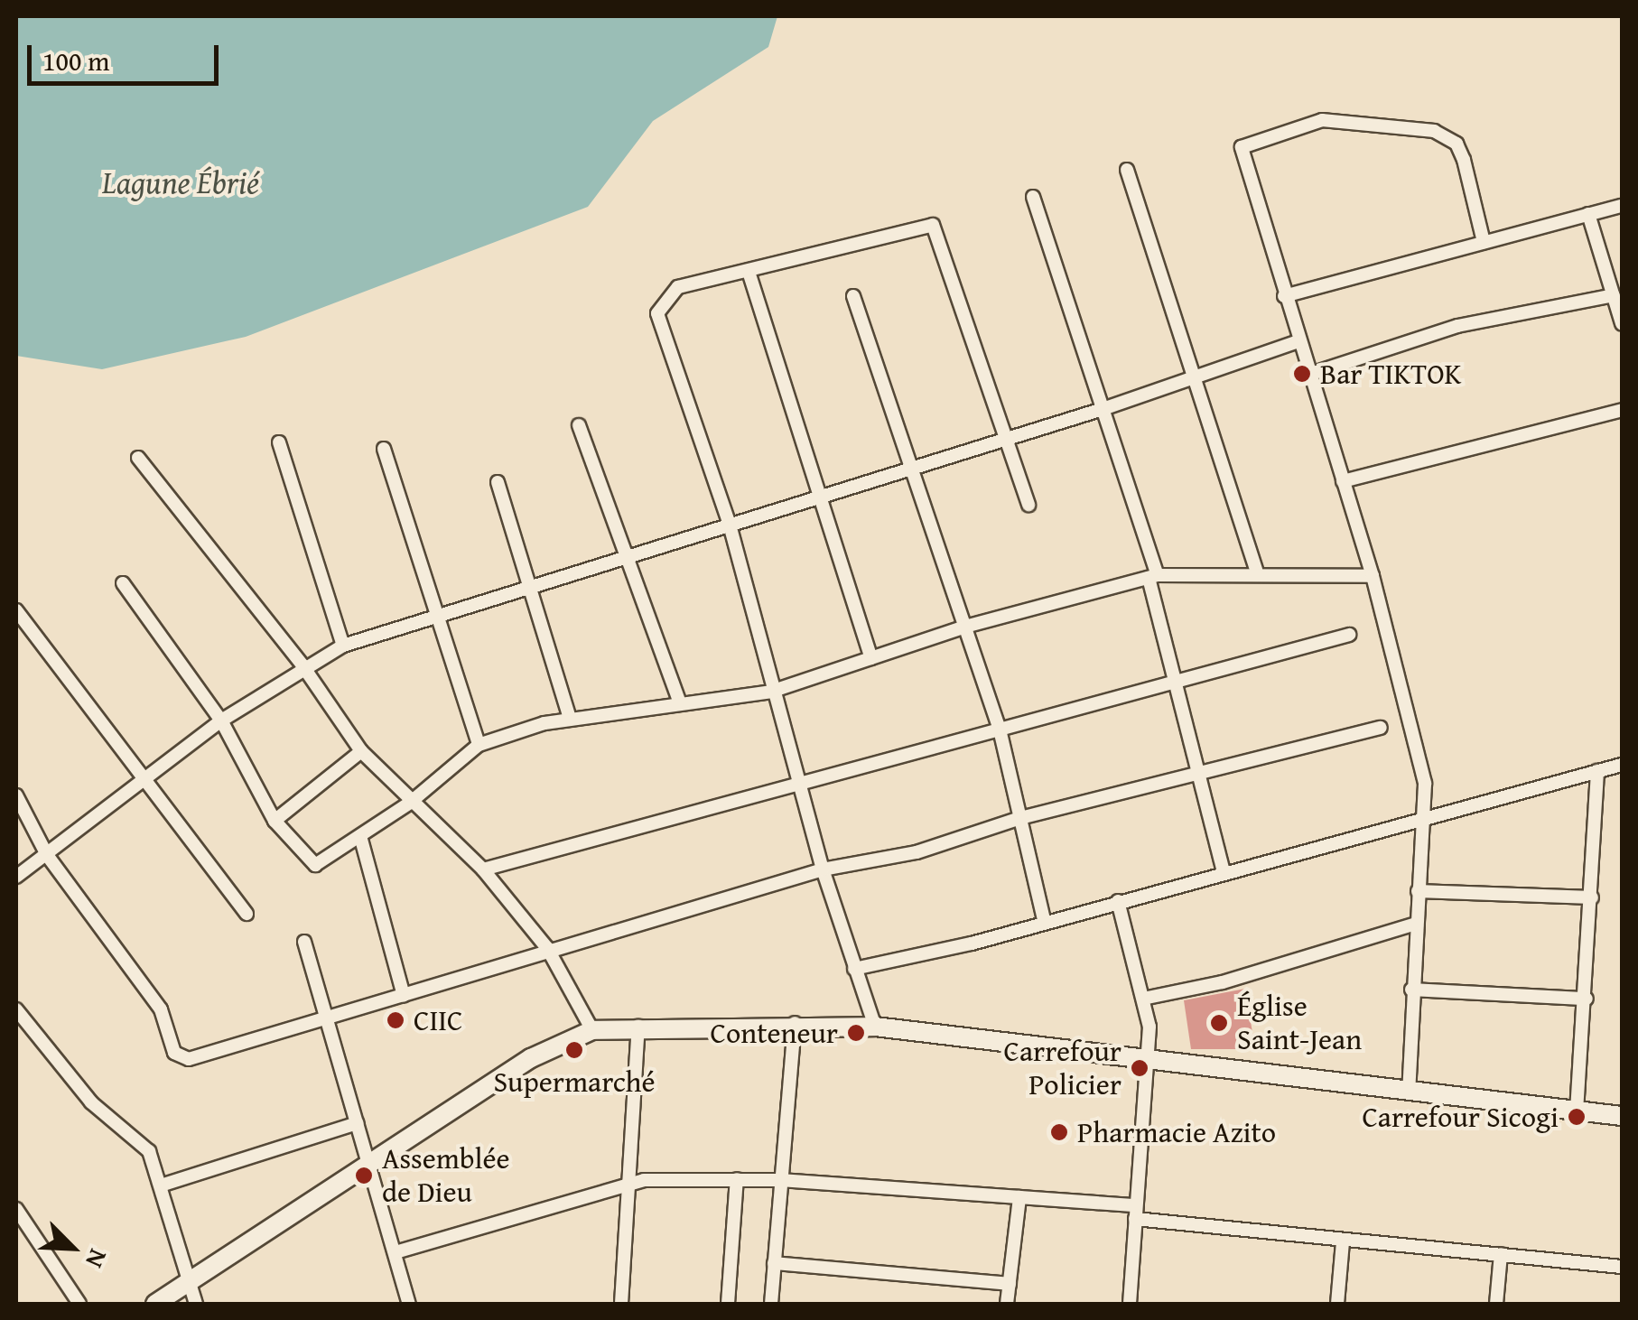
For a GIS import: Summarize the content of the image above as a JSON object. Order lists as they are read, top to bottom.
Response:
{
  "water": ["Lagune Ébrié"],
  "places": [
    "Bar TIKTOK",
    "CIIC",
    "Église Saint-Jean",
    "Conteneur",
    "Supermarché",
    "Carrefour Policier",
    "Carrefour Sicogi",
    "Pharmacie Azito",
    "Assemblée de Dieu"
  ],
  "scale_bar": "100 m",
  "north": "bottom right"
}
